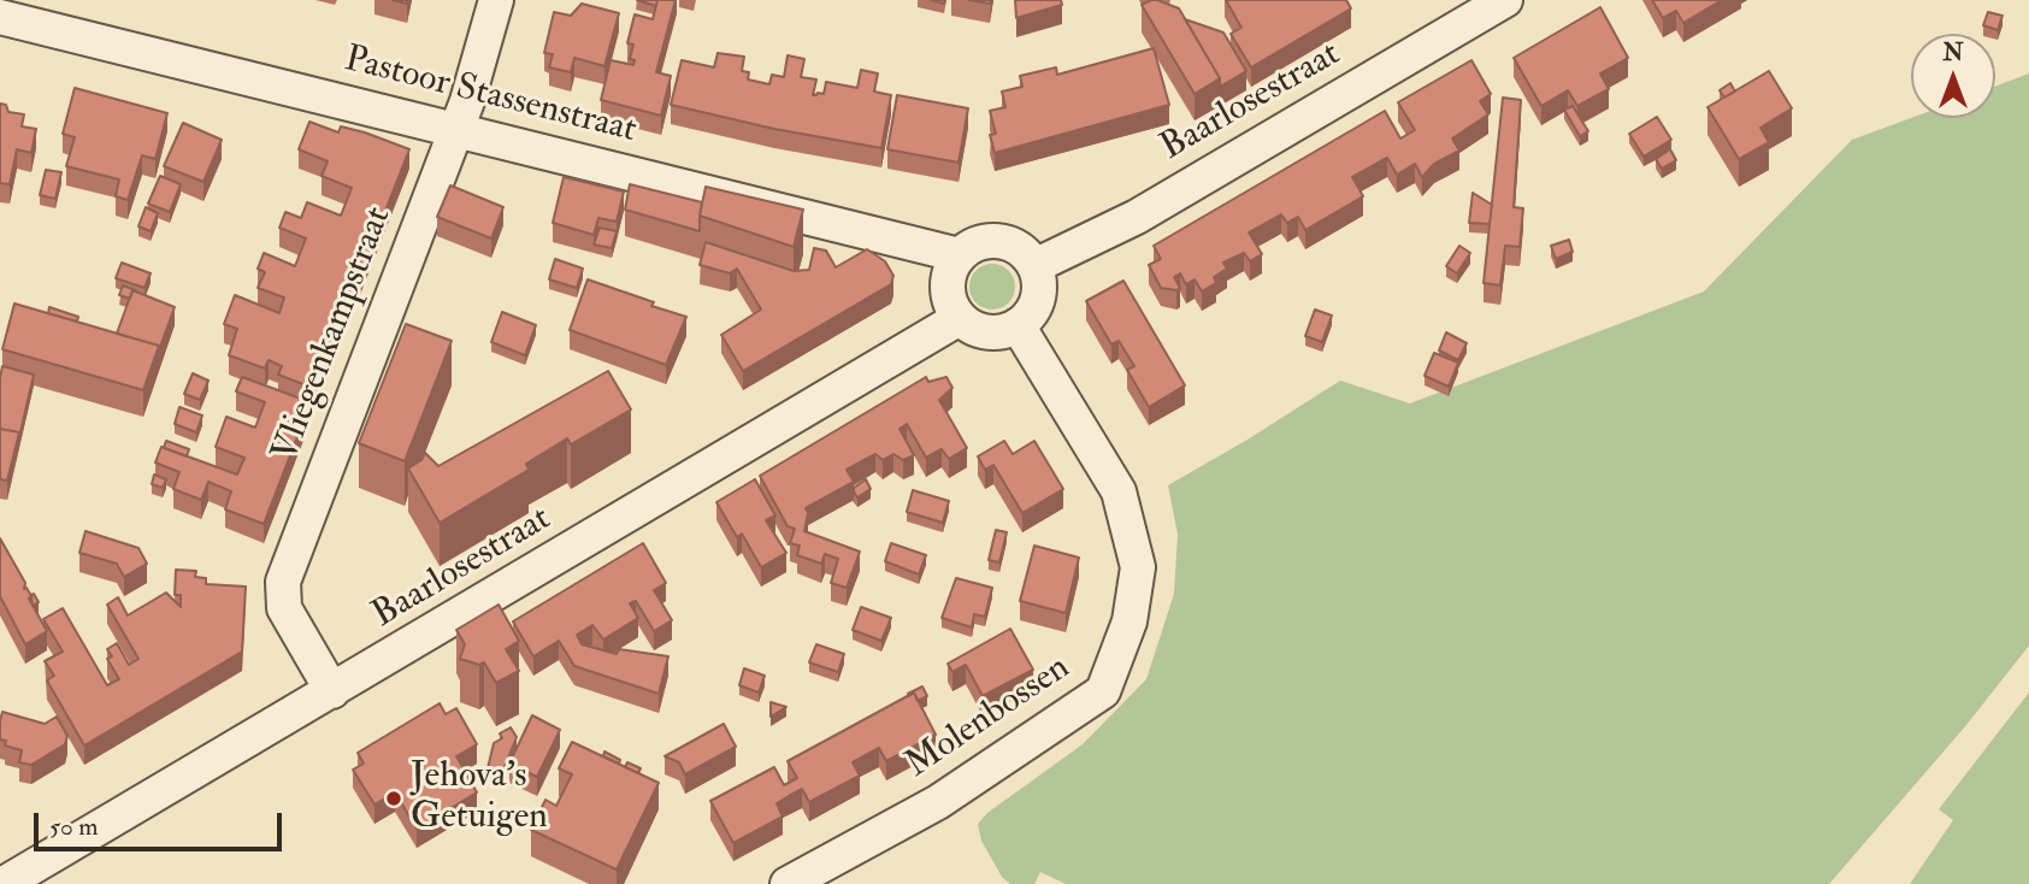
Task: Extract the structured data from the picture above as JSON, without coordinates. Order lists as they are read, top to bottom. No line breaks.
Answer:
{"streets":{"street":["Pastoor Stassenstraat","Baarlosestraat","Vliegenkampstraat","Molenbossen"]},"crossings":[["Pastoor Stassenstraat","Baarlosestraat"],["Pastoor Stassenstraat","Vliegenkampstraat"],["Pastoor Stassenstraat","Molenbossen"],["Baarlosestraat","Vliegenkampstraat"],["Baarlosestraat","Molenbossen"]],"places":["Jehova's Getuigen"],"scale_bar":"50 m","north":"top"}
